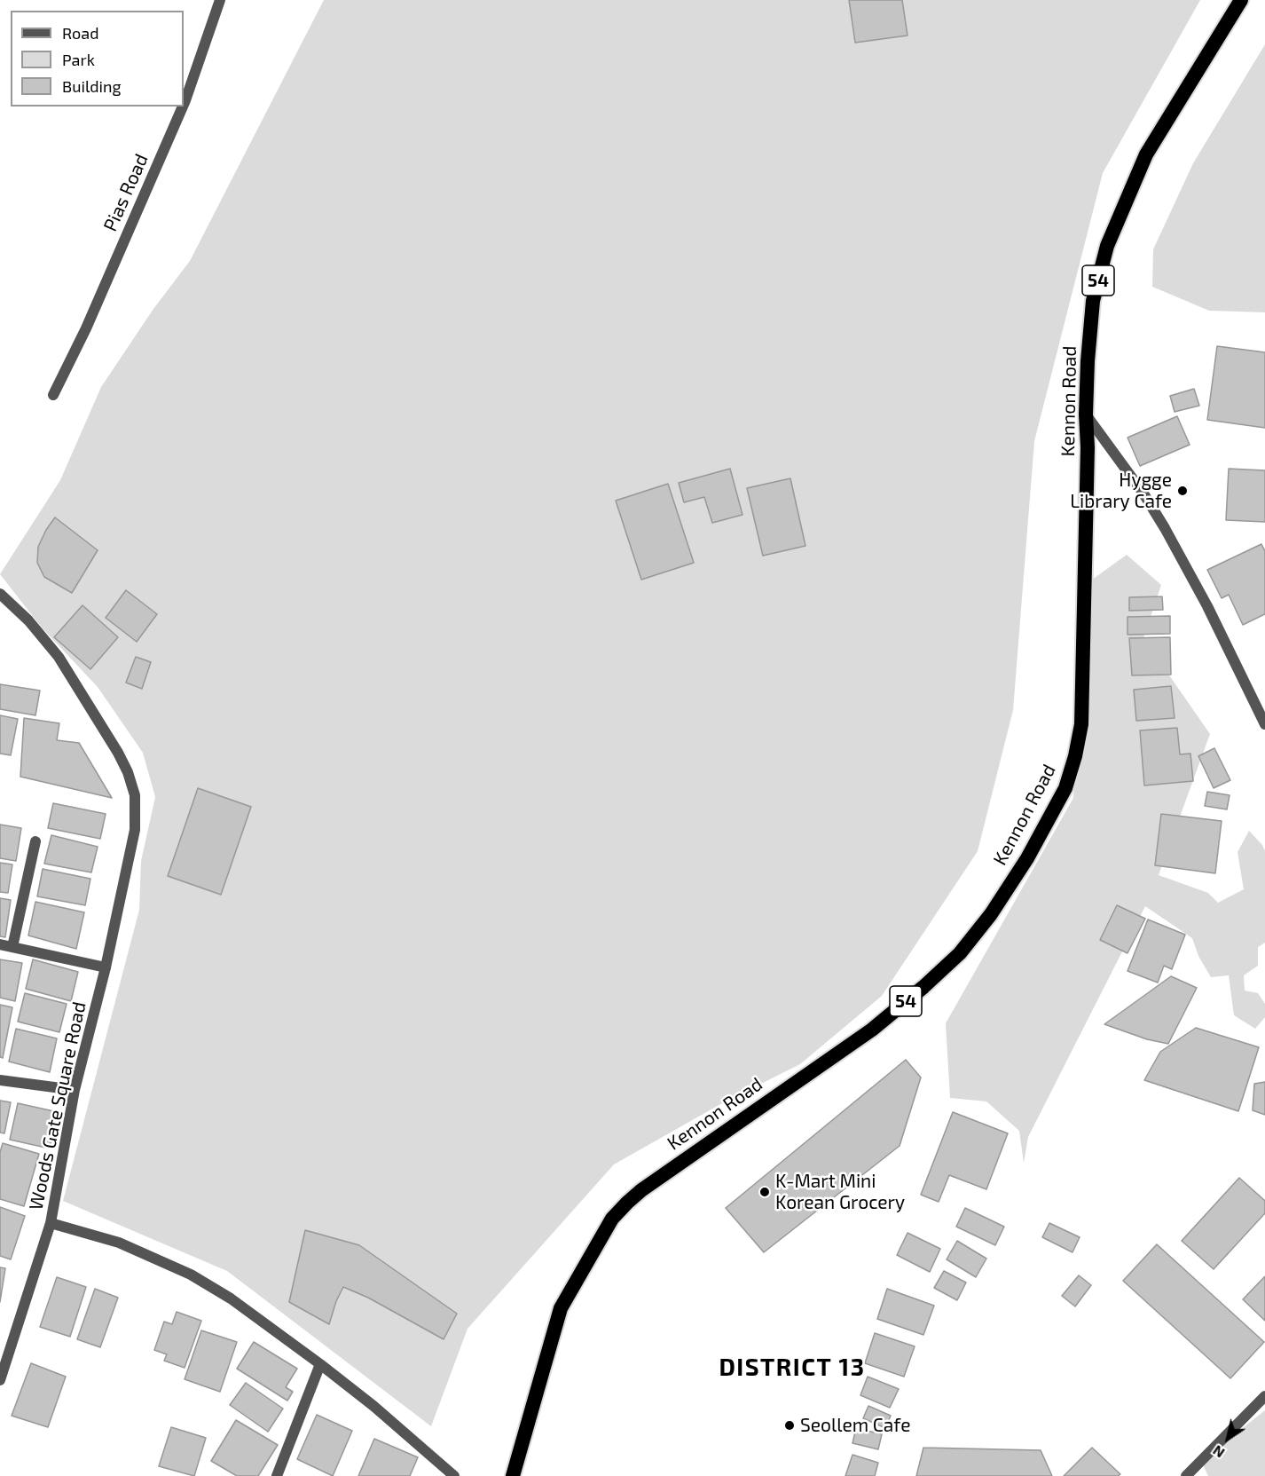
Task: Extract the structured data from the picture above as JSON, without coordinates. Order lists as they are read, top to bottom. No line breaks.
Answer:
{"streets":{"highway":["54","Kennon Road"],"street":["Pias Road","Woods Gate Square Road"]},"districts":["DISTRICT 13"],"places":["Hygge Library Cafe","K-Mart Mini Korean Grocery","Seollem Cafe"],"legend":["Road","Park","Building"],"north":"bottom left"}
